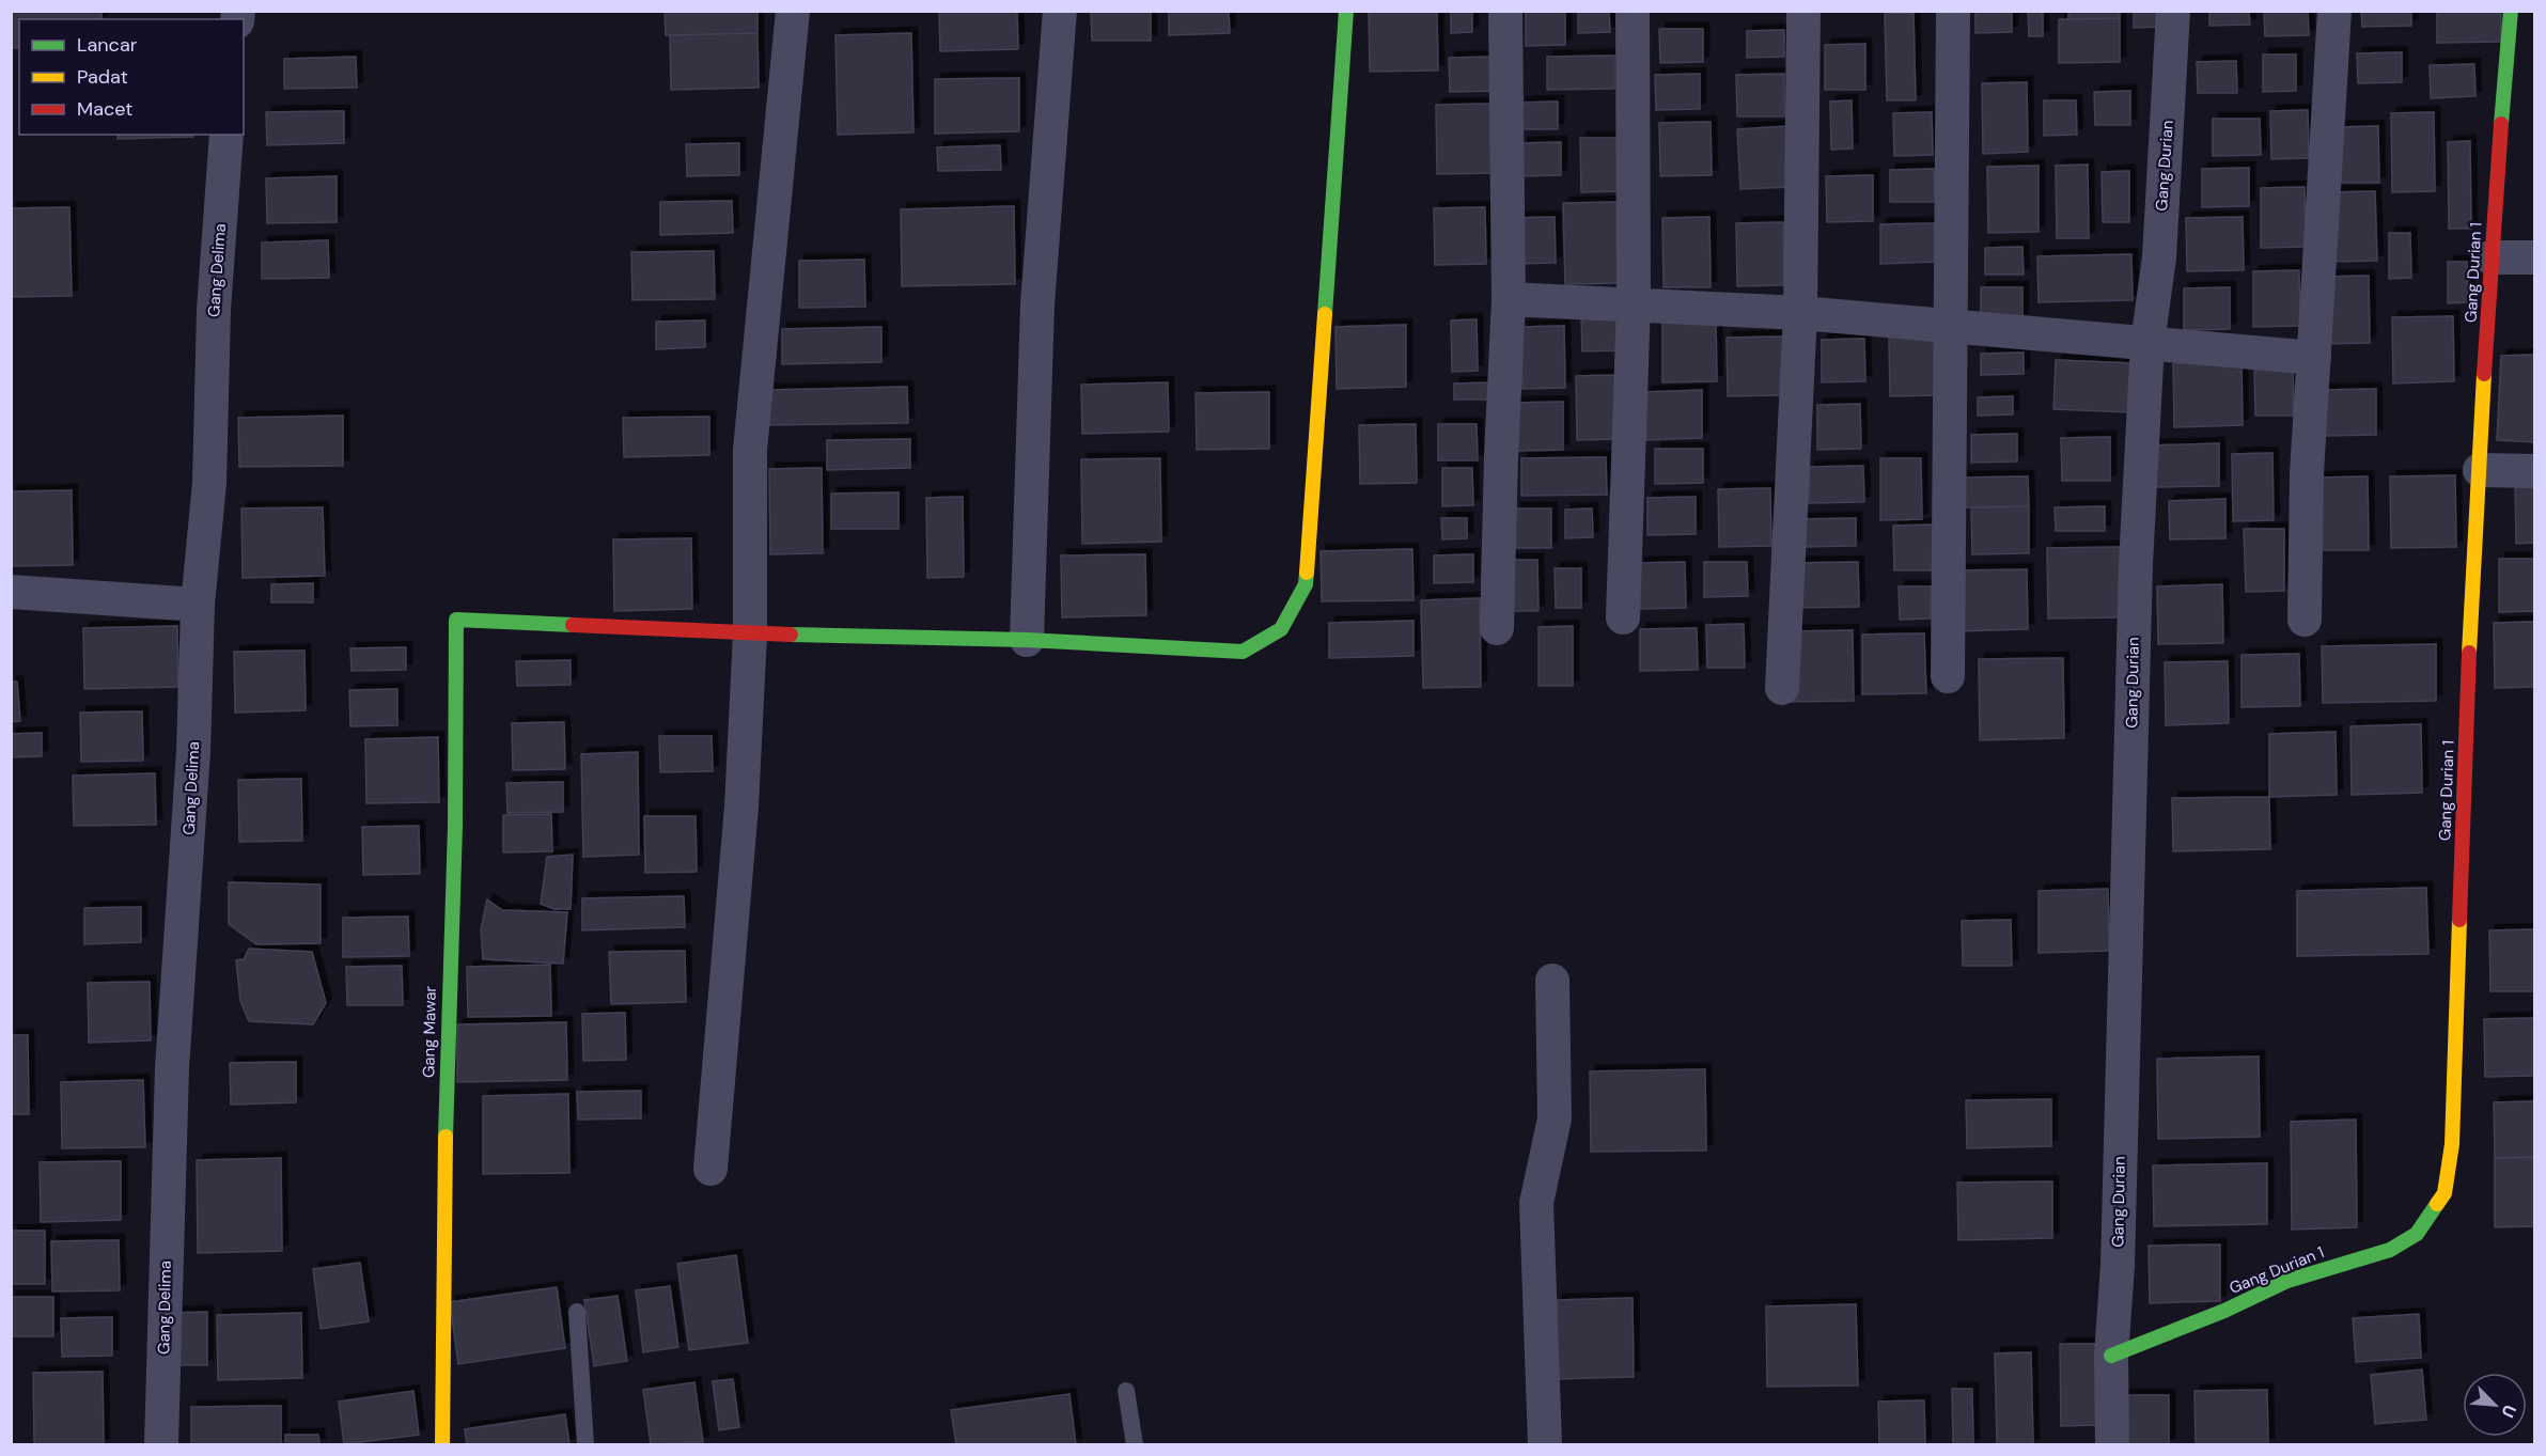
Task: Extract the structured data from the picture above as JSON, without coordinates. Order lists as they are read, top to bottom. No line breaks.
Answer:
{"streets":{"street":["Gang Durian","Gang Delima","Gang Durian 1","Gang Mawar"]},"crossings":[["Gang Durian","Gang Durian 1"]],"legend":["Lancar","Padat","Macet"],"north":"bottom right"}
